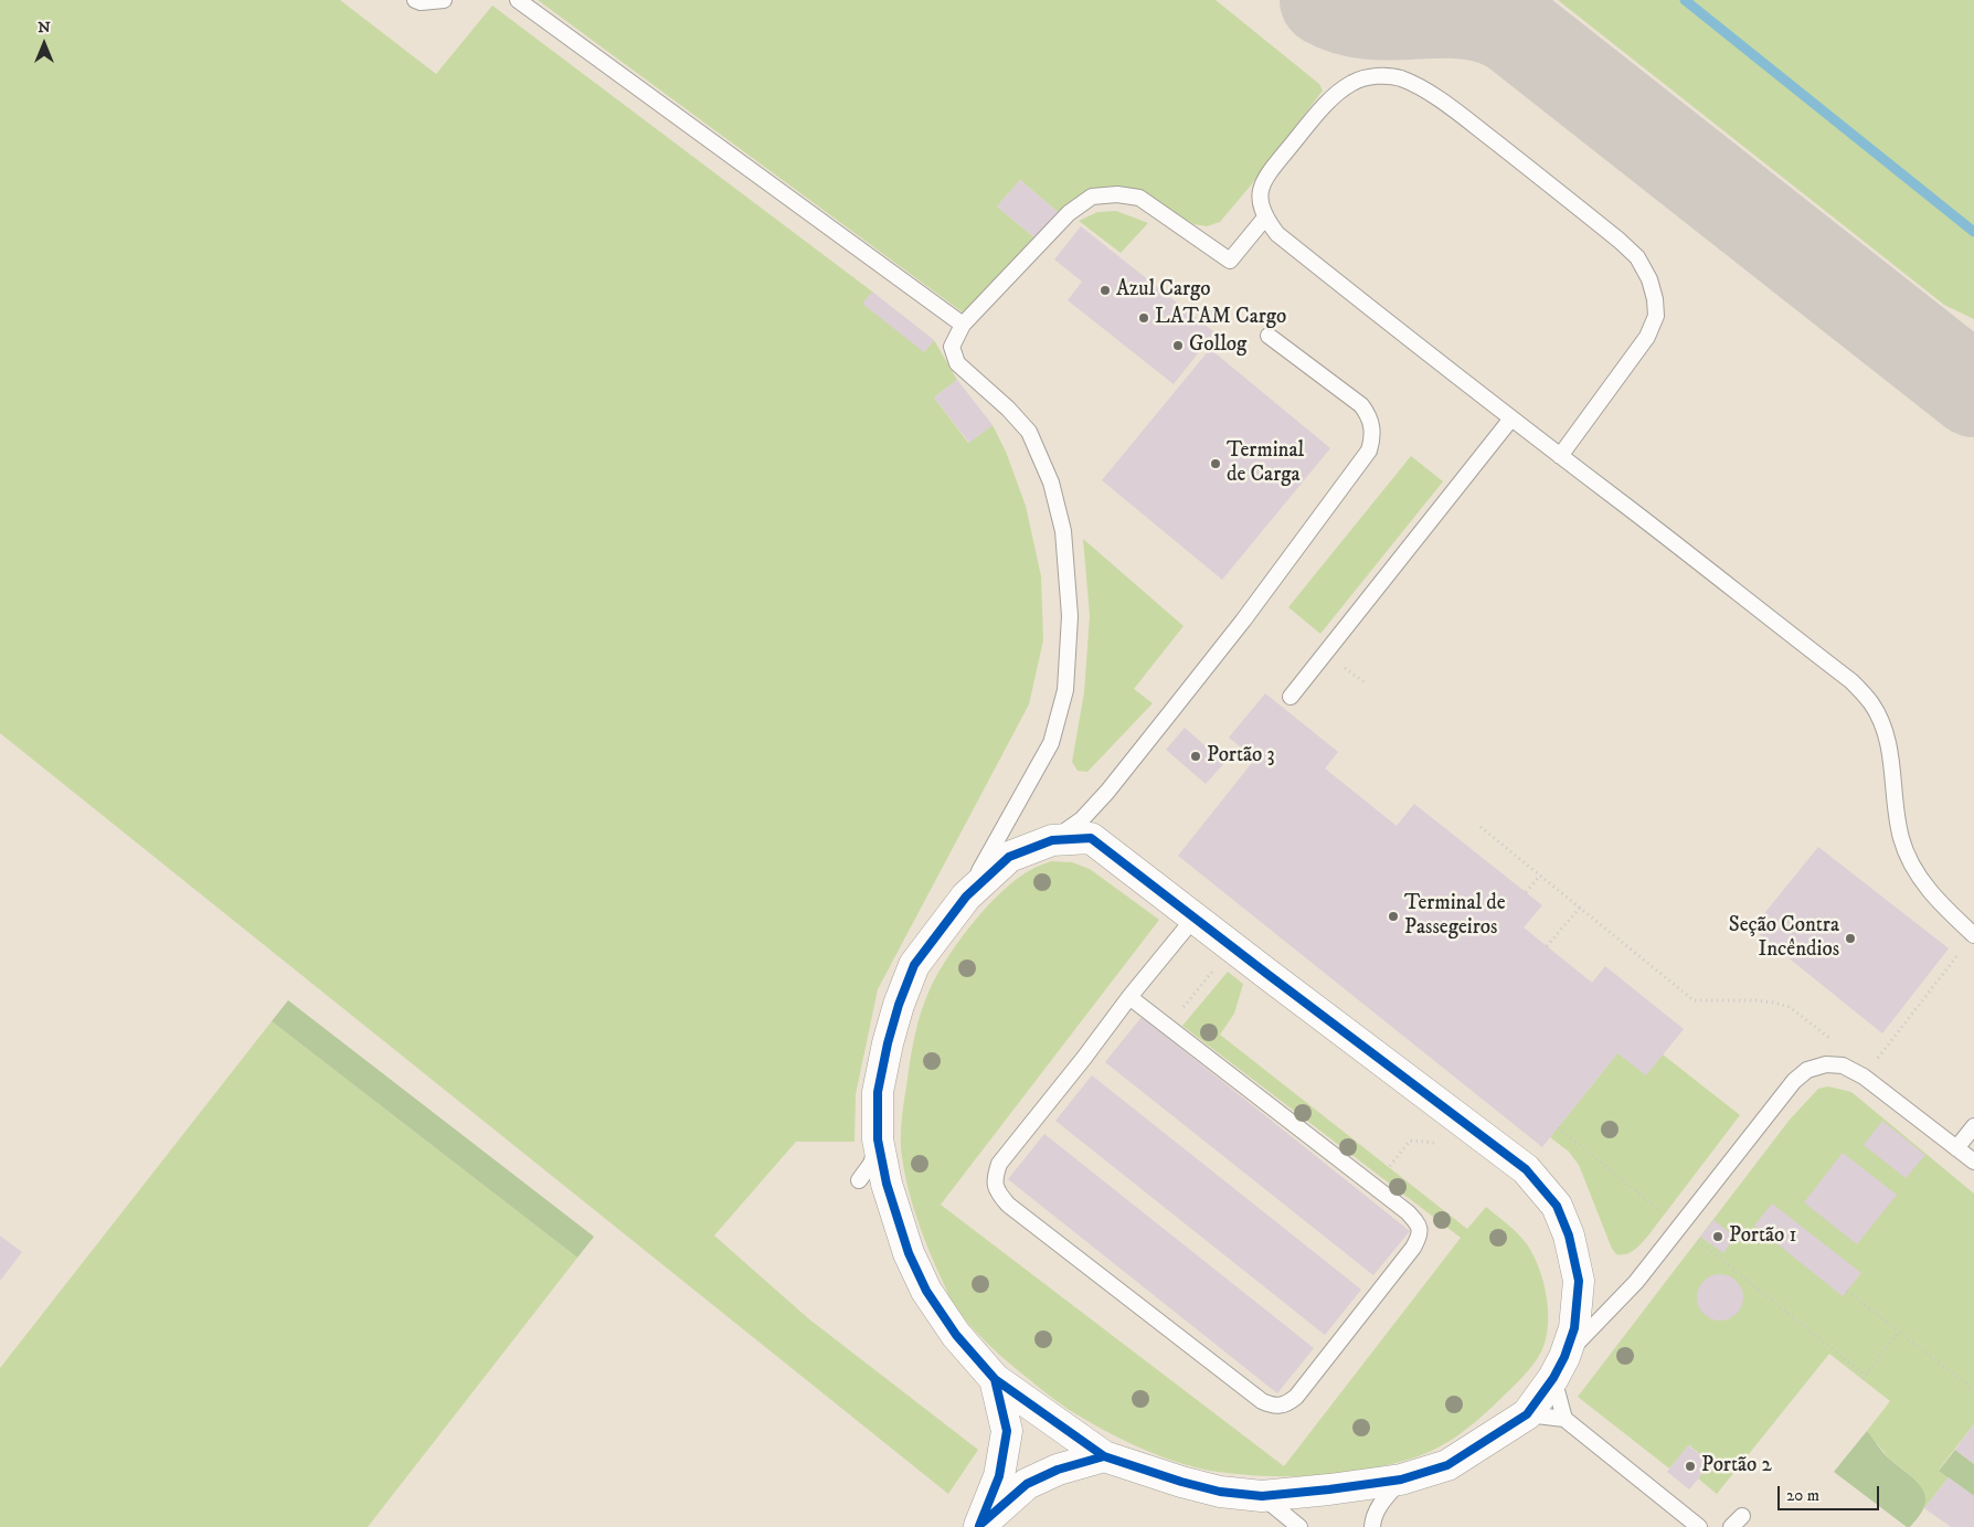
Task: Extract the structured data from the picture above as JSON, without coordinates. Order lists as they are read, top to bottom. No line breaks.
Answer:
{"places":["Azul Cargo","LATAM Cargo","Gollog","Terminal de Carga","Portão 3","Terminal de Passegeiros","Seção Contra Incêndios","Portão 1","Portão 2"],"scale_bar":"20 m","north":"top"}
